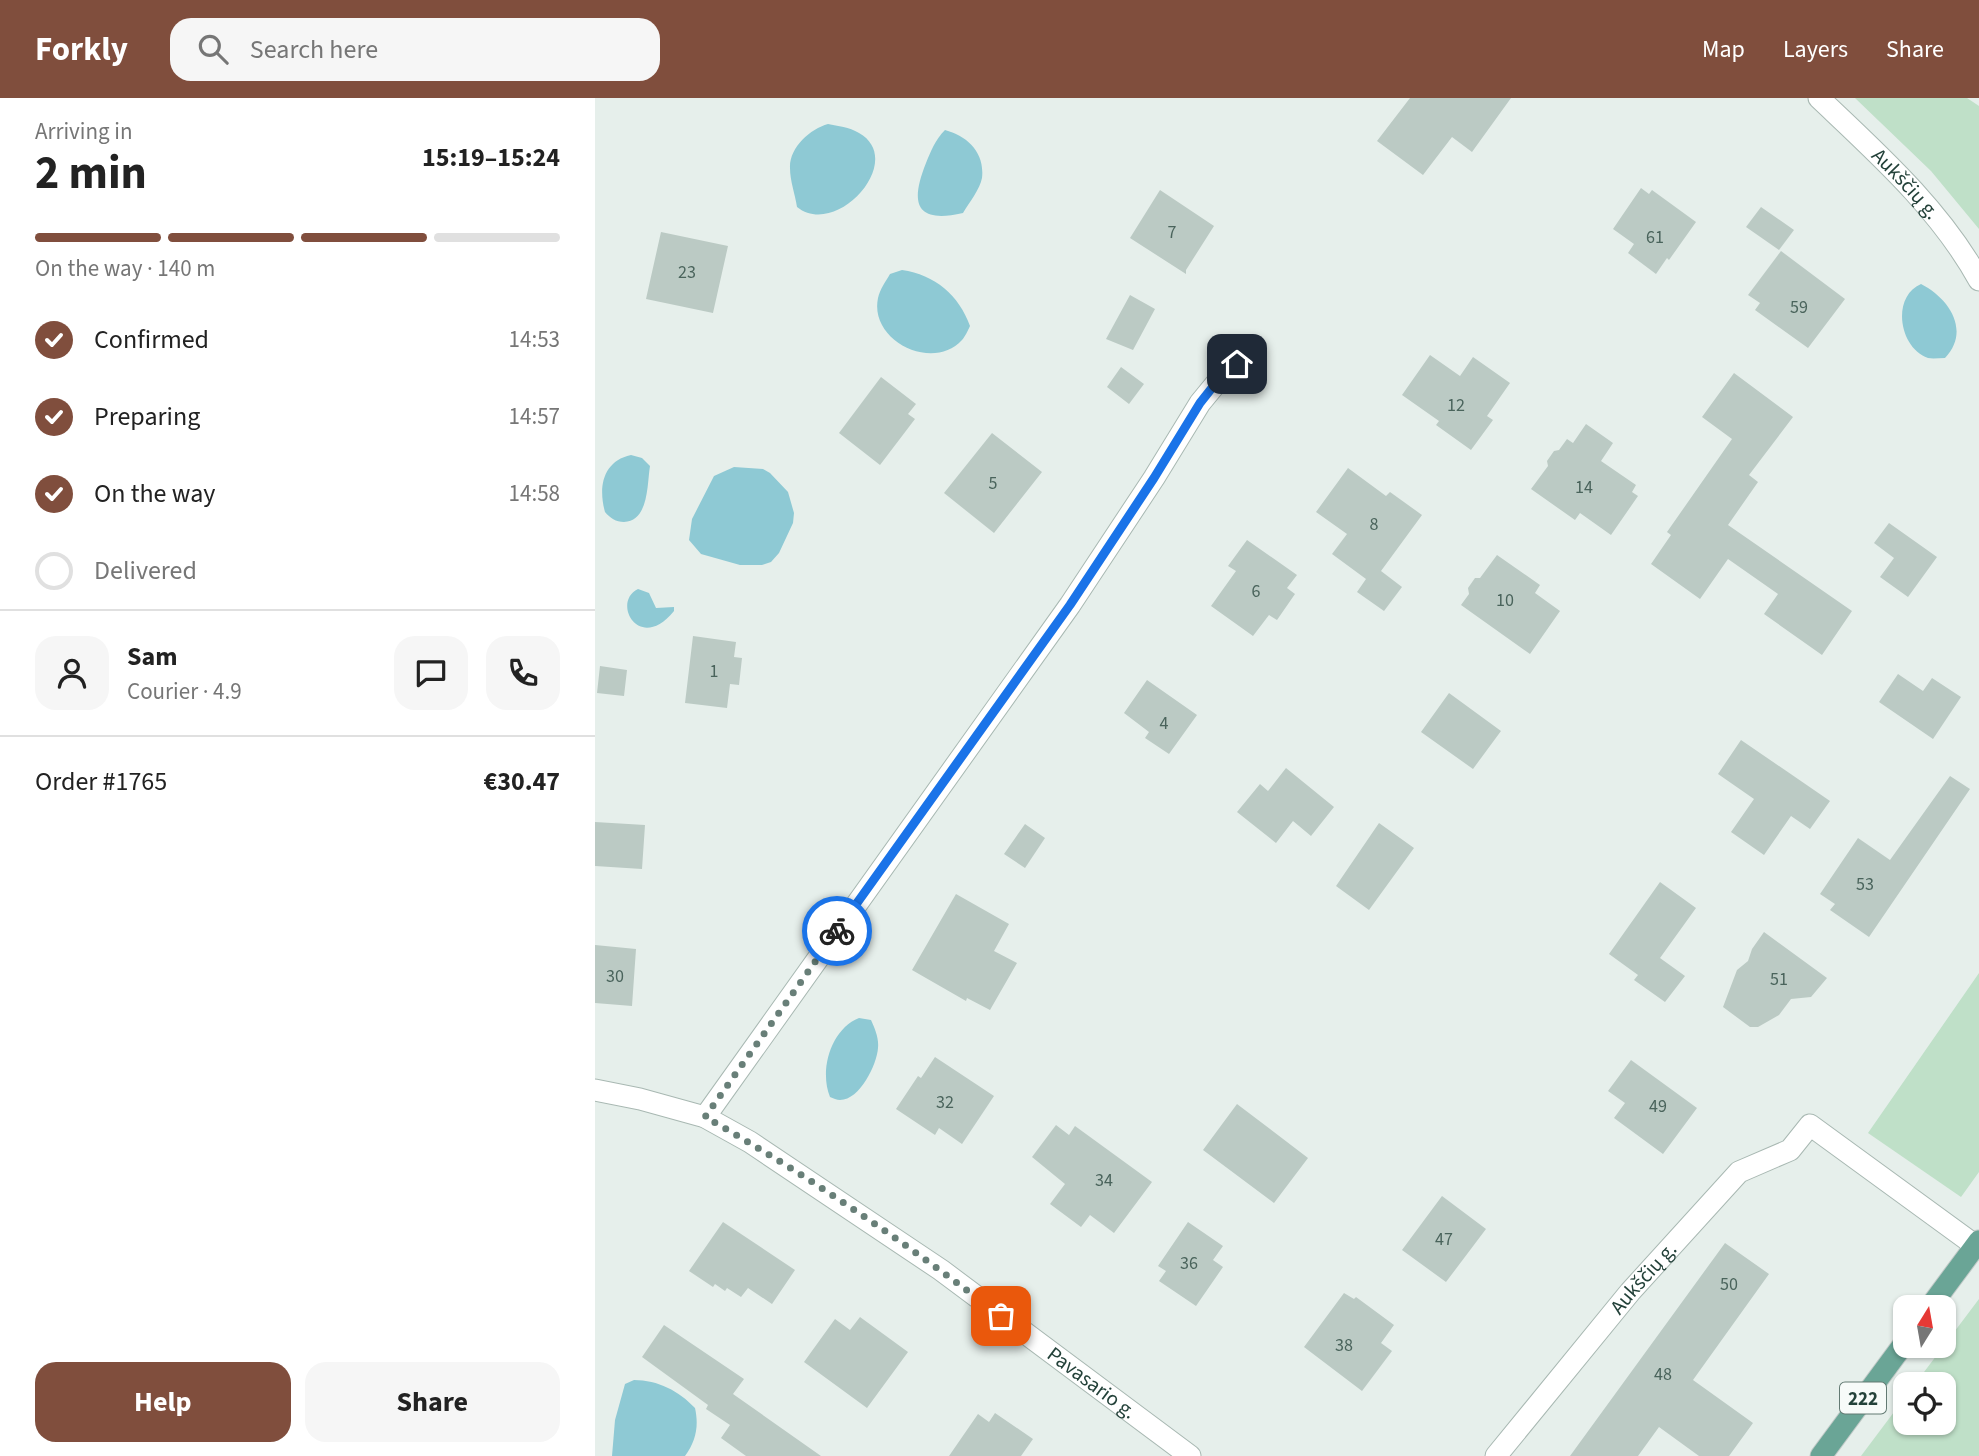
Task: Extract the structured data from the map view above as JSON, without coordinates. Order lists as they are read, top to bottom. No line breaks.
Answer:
{"streets":{"main road":["222"],"street":["Aukščių g.","Pavasario g."]},"house_numbers":["7","61","23","59","12","5","14","8","6","10","1","4","53","30","51","32","49","34","47","36","50","38","48"],"north":"top","page":{"header":"Forkly","search":"Search here","nav":["Map","Layers","Share"],"heading":["2 min","Arriving in","15:19–15:24"],"panel":["Sam","Courier · 4.9","Order #1765","€30.47"],"bar":"On the way · 140 m","list":[["Confirmed","14:53"],["Preparing","14:57"],["On the way","14:58"],"Delivered"],"buttons":["Help","Share"]}}
